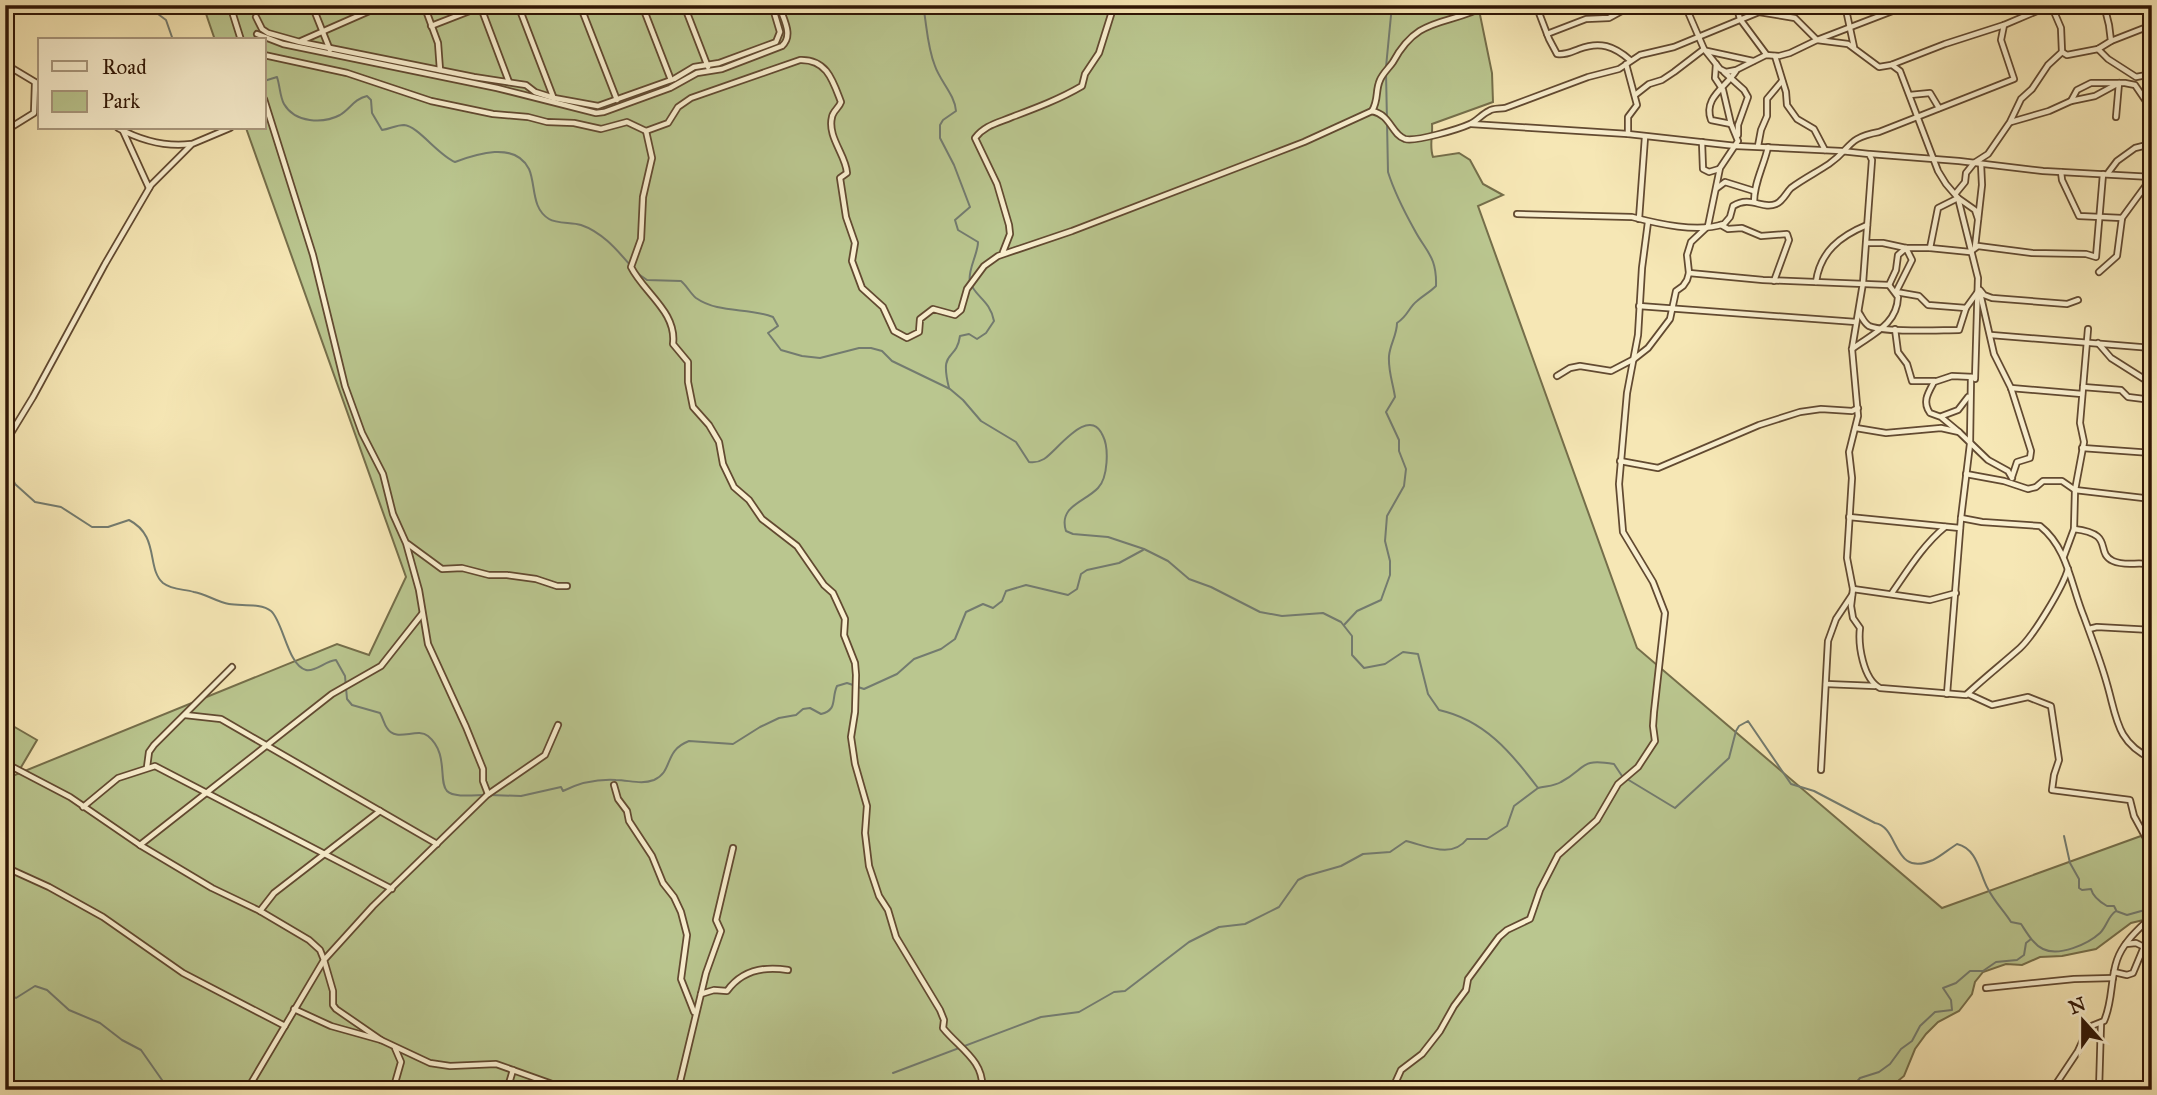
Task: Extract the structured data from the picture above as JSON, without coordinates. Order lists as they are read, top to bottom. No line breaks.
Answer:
{"legend":["Road","Park"],"north":"top"}
